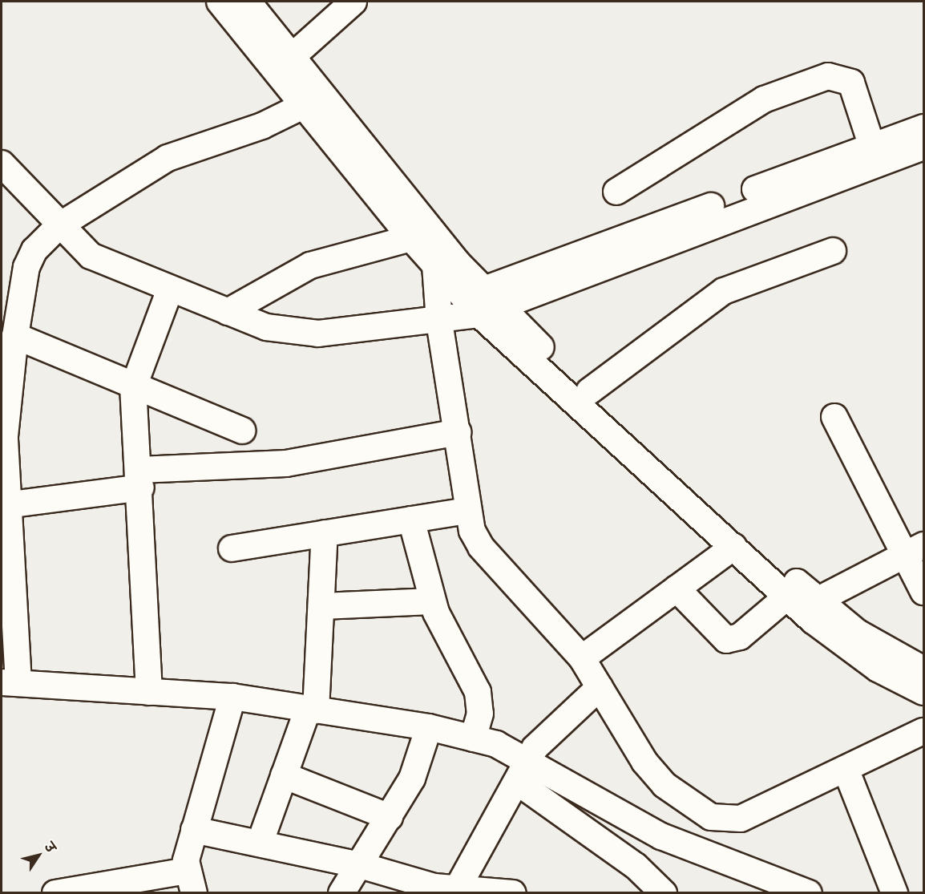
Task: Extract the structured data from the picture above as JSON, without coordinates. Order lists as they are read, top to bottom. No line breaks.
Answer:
{"north":"top right"}
